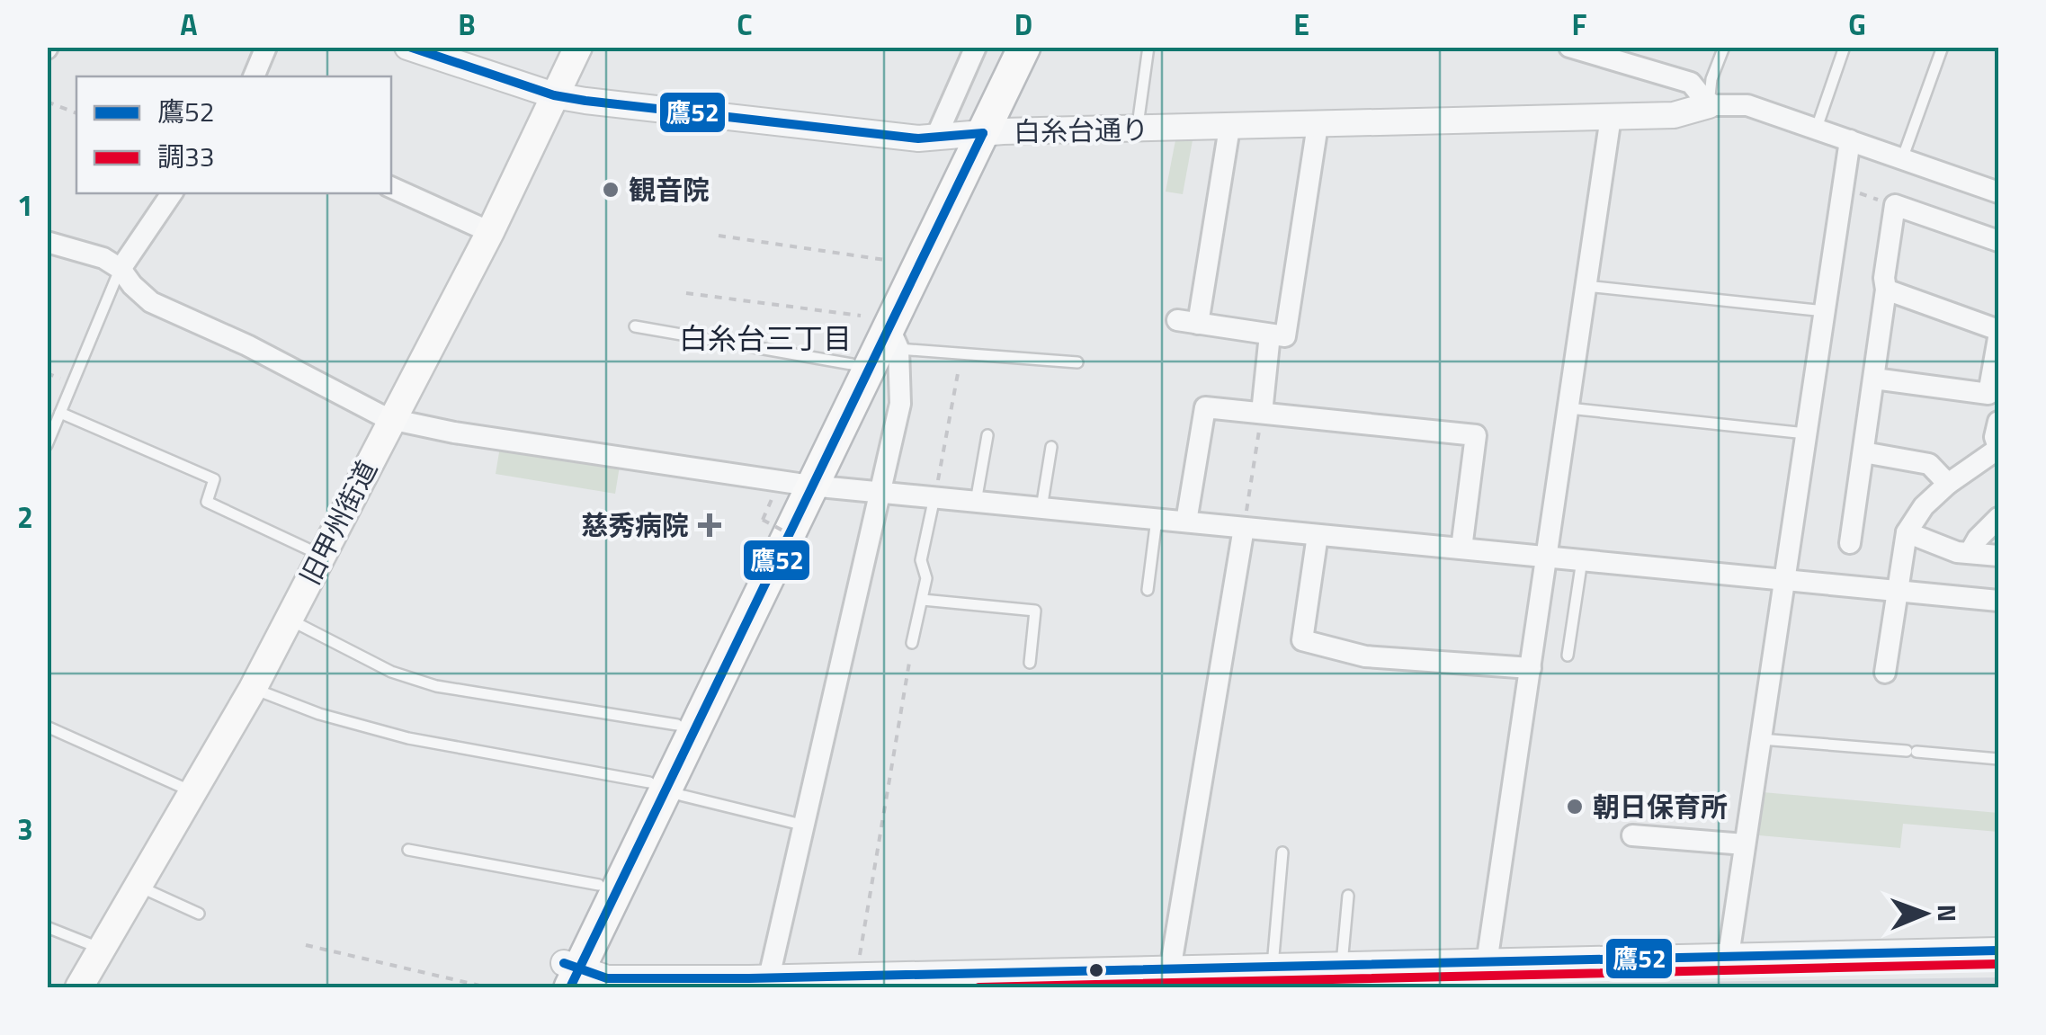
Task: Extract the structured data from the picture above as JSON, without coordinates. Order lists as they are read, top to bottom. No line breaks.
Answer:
{"streets":{"main road":["旧甲州街道"],"street":["白糸台通り"]},"crossings":[["白糸台通り","旧甲州街道"]],"districts":["白糸台三丁目"],"places":{"other":["観音院","朝日保育所"],"health":["慈秀病院"]},"lines":["transit line 鷹52","transit line 調33"],"legend":["鷹52","調33"],"north":"right","grid":{"columns":["A","B","C","D","E","F","G"],"rows":["1","2","3"]}}
